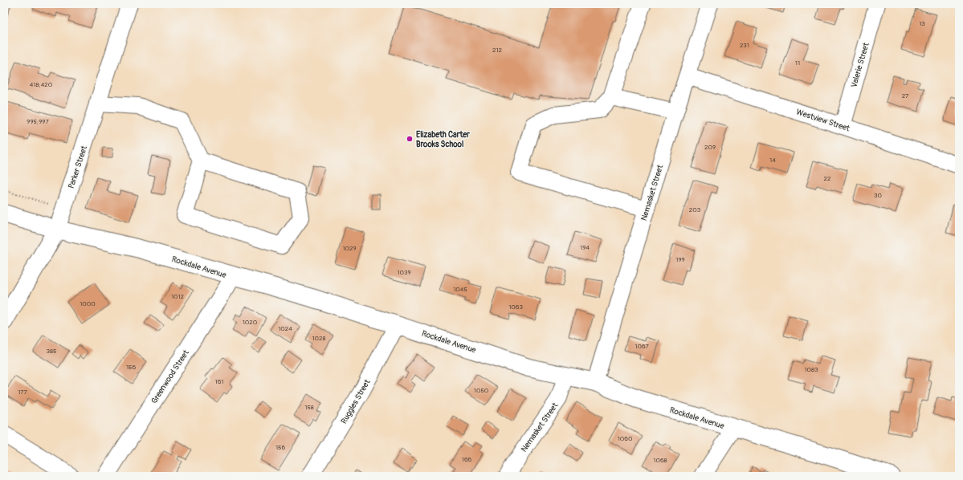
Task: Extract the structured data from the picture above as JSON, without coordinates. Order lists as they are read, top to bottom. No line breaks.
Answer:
{"streets":{"main road":["Parker Street","Rockdale Avenue"],"street":["Valerie Street","Westview Street","Nemasket Street","Greenwood Street","Ruggles Street"]},"crossings":[["Valerie Street","Westview Street"],["Westview Street","Nemasket Street"],["Parker Street","Rockdale Avenue"],["Nemasket Street","Rockdale Avenue"],["Rockdale Avenue","Greenwood Street"],["Rockdale Avenue","Ruggles Street"]],"places":["Elizabeth Carter Brooks School"],"house_numbers":["13","231","212","11","418;420","27","995;997","209","14","22","30","203","194","1029","199","1039","1045","1012","1000","1063","1020","1024","1028","1067","385","156","1083","161","1050","177","158","1060","156","166","1068"]}
